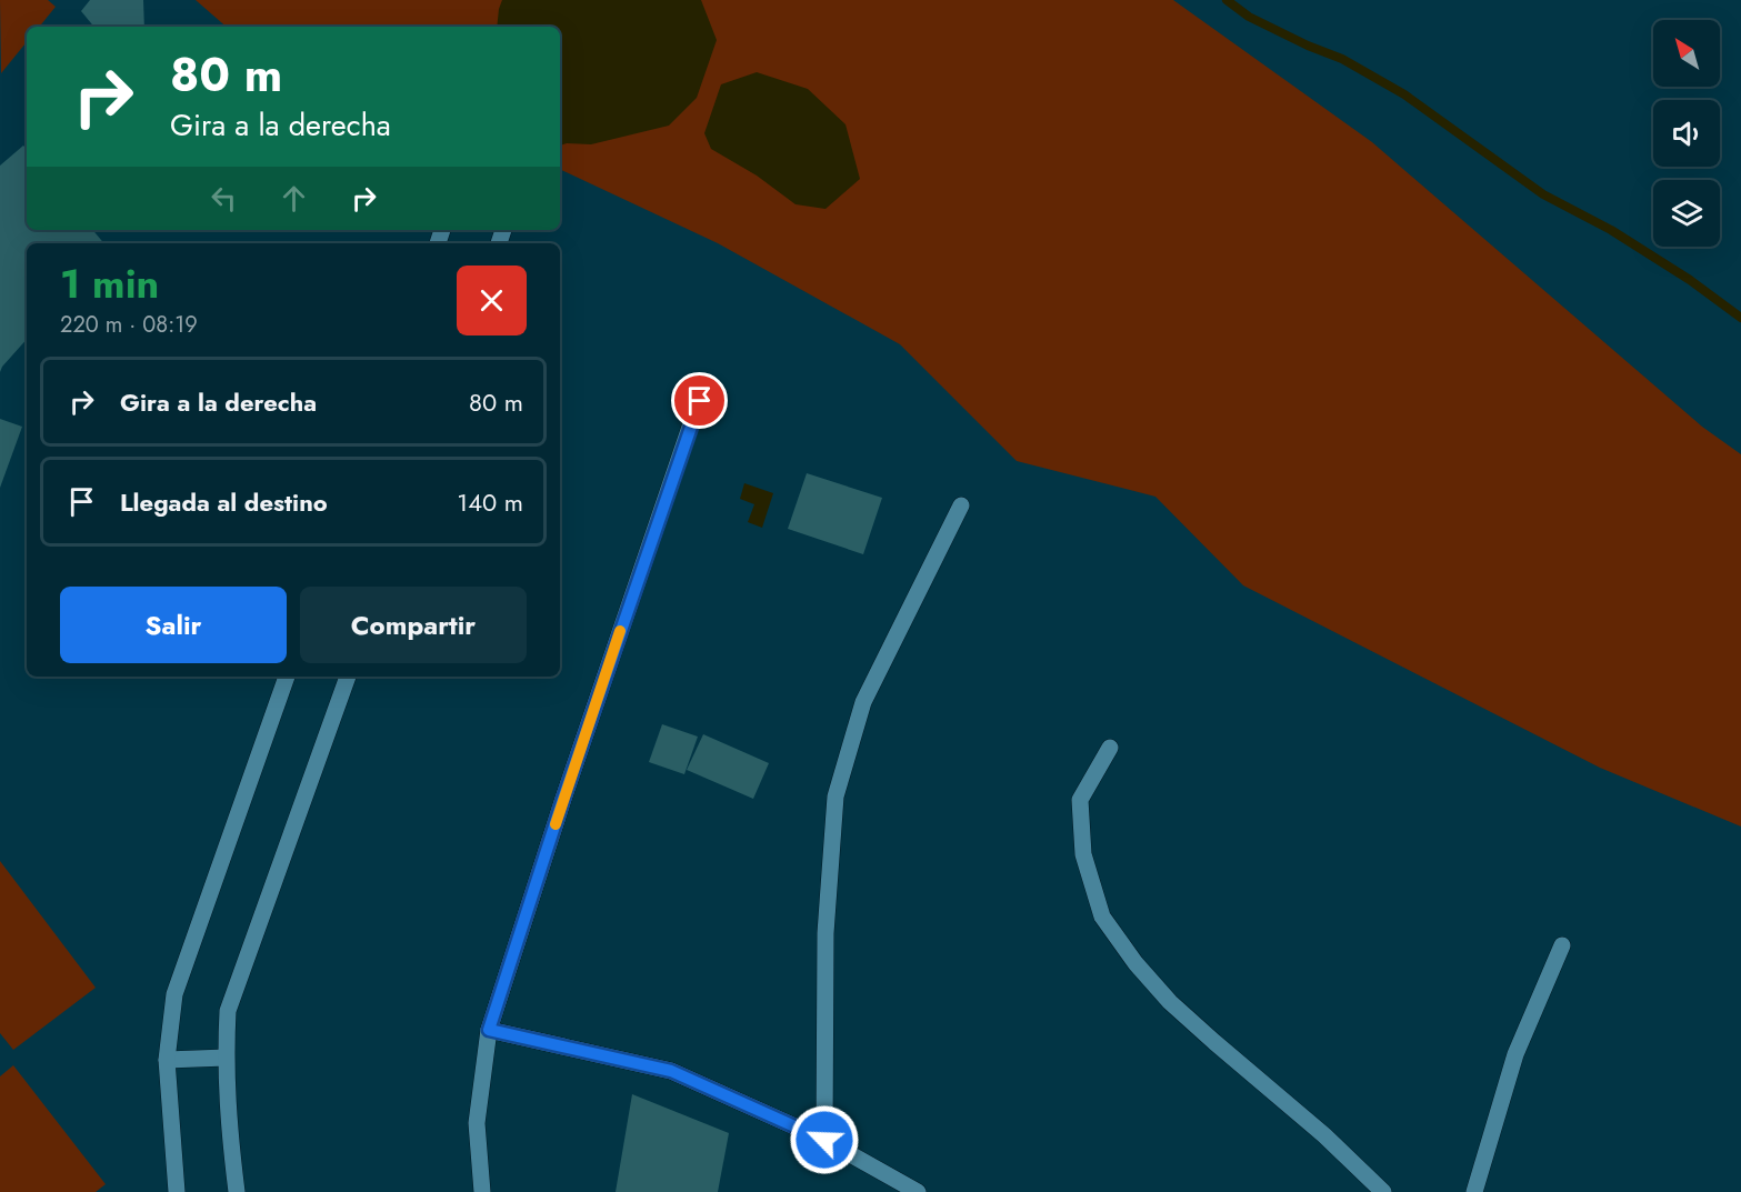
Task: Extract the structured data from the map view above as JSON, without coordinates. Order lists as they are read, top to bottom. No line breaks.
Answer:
{"north":"top left","page":{"turn":["80 m","Gira a la derecha"],"heading":["1 min","220 m · 08:19"],"list":[{"name":"Gira a la derecha","value":"80 m"},{"name":"Llegada al destino","value":"140 m"}],"buttons":["Salir","Compartir"]}}
